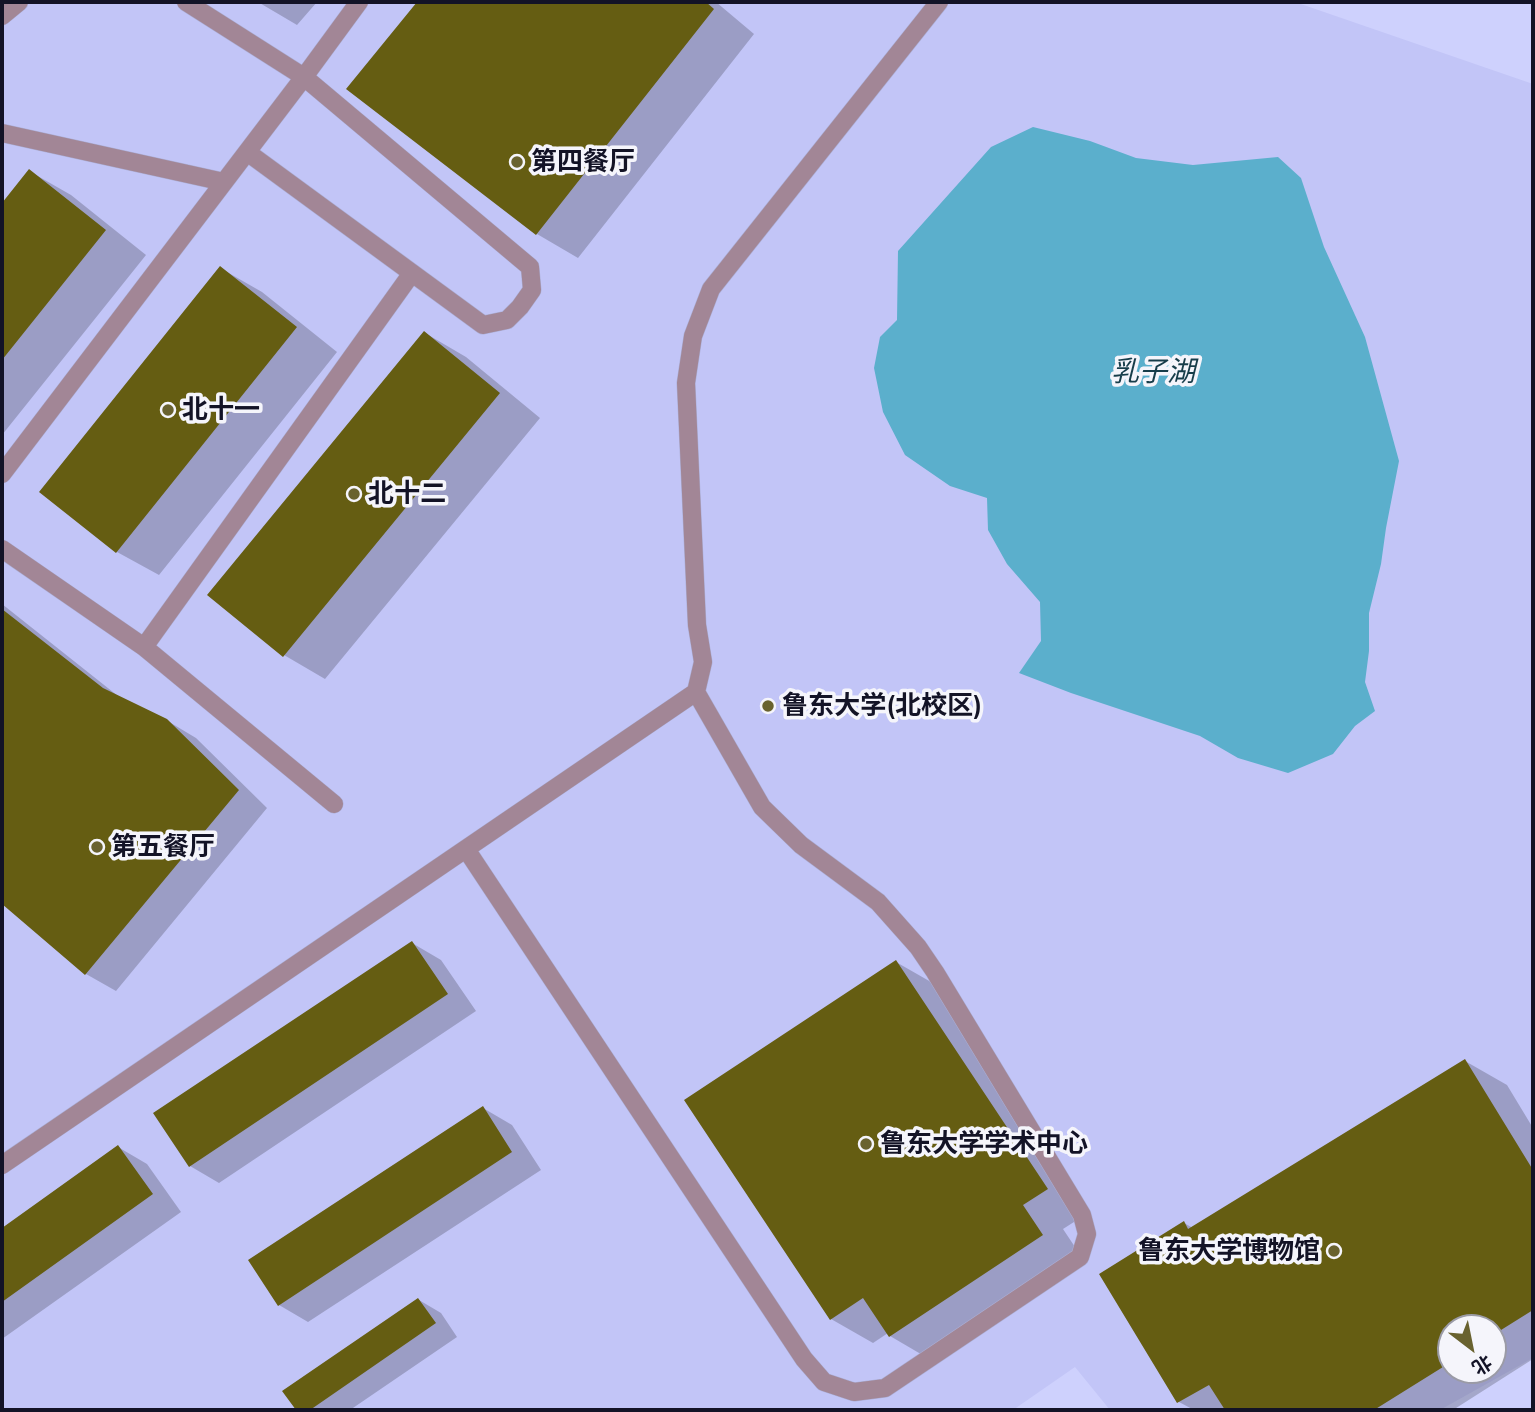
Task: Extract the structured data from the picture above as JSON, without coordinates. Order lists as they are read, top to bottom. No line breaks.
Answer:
{"water":["乳子湖"],"places":["第四餐厅","北十一","北十二","鲁东大学(北校区)","第五餐厅","鲁东大学学术中心","鲁东大学博物馆"],"north":"bottom right"}
